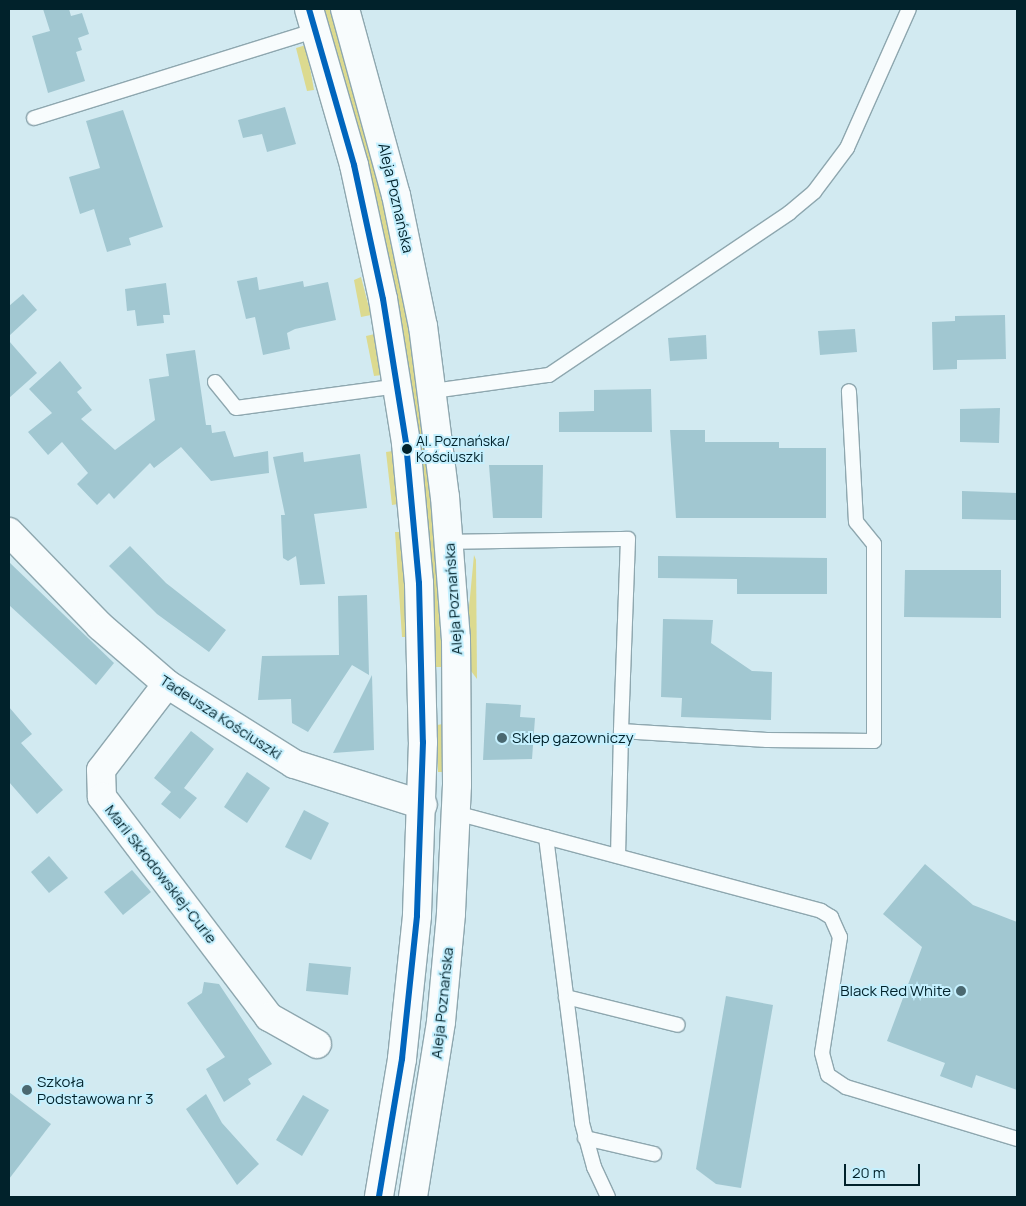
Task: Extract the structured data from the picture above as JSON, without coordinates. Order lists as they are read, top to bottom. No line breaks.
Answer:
{"streets":{"main road":["Aleja Poznańska","Tadeusza Kościuszki","Marii Skłodowskiej-Curie"]},"crossings":[["Aleja Poznańska","Tadeusza Kościuszki"],["Tadeusza Kościuszki","Marii Skłodowskiej-Curie"]],"places":["Al. Poznańska/ Kościuszki","Sklep gazowniczy","Black Red White","Szkoła Podstawowa nr 3"],"scale_bar":"20 m"}
